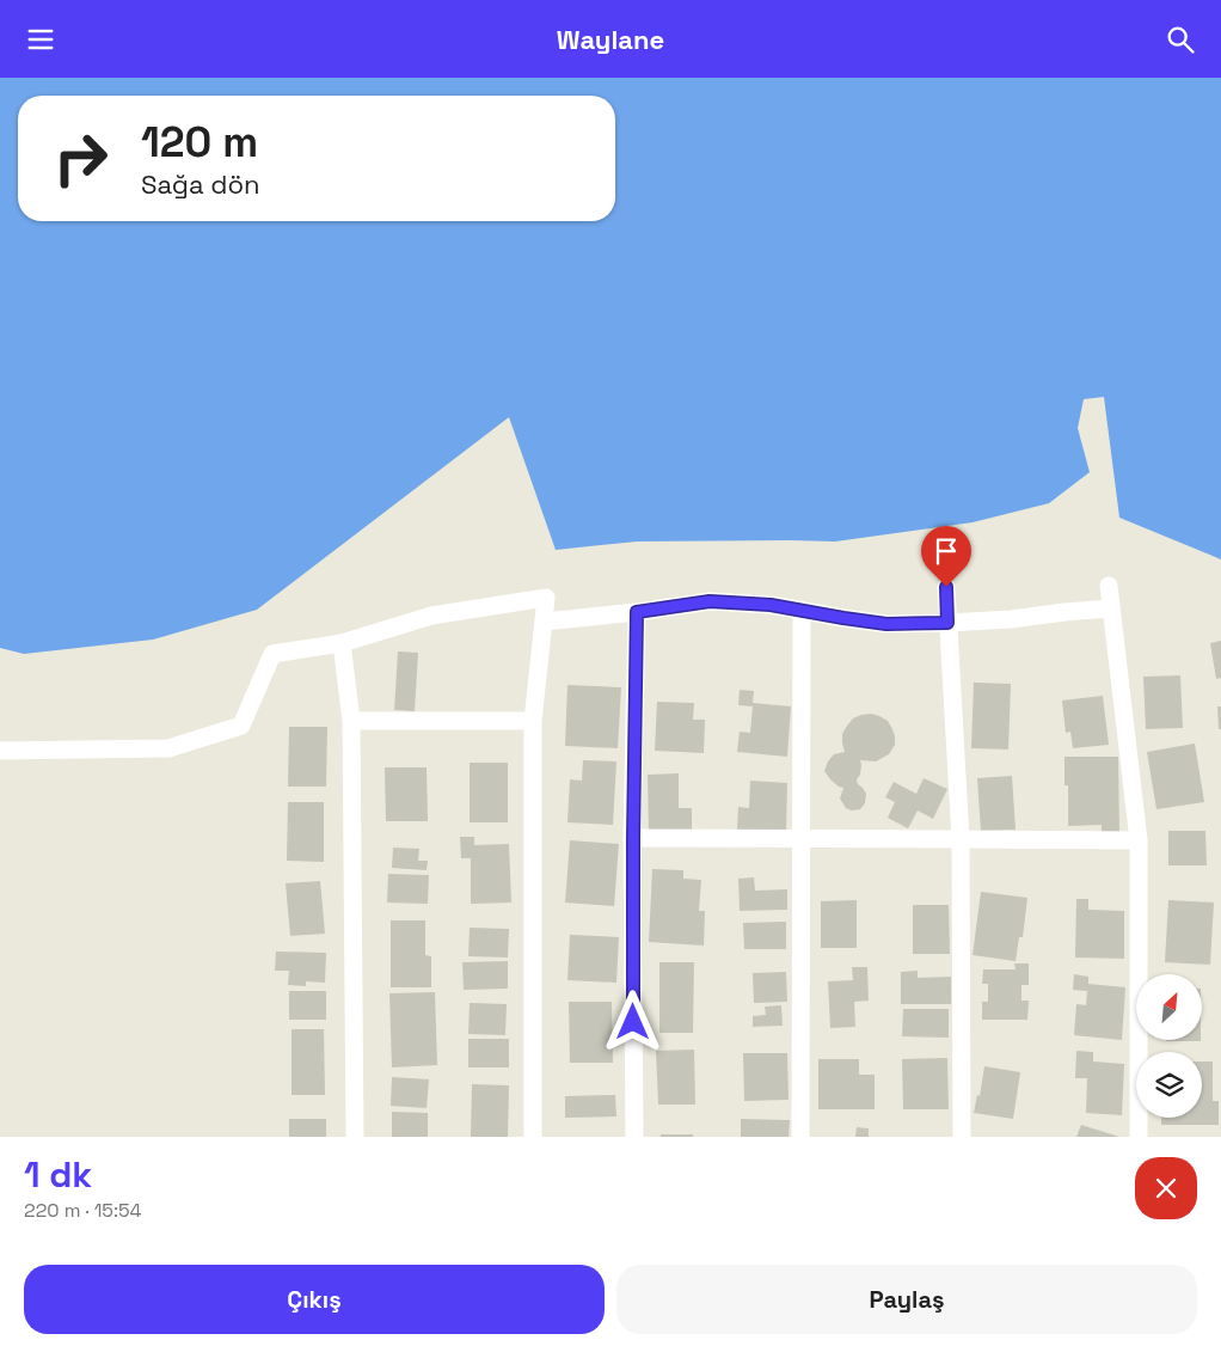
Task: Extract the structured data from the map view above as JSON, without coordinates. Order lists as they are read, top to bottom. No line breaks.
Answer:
{"north":"top right","page":{"header":"Waylane","turn":["120 m","Sağa dön"],"heading":["1 dk","220 m · 15:54"],"buttons":["Çıkış","Paylaş"]}}
